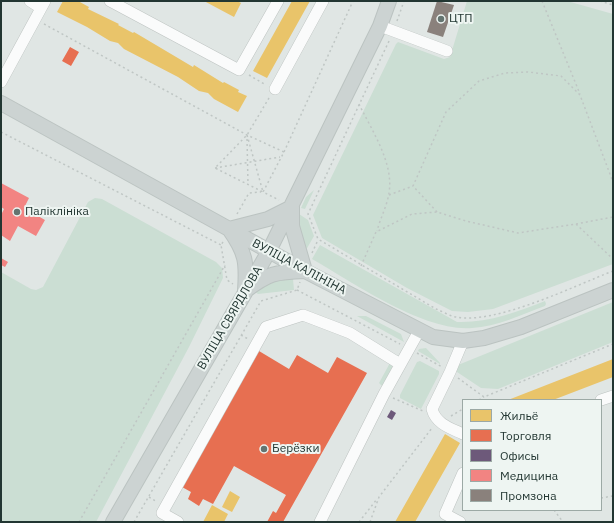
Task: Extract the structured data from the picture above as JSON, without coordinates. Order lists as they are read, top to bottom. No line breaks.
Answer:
{"streets":{"main road":["ВУЛІЦА КАЛІНІНА","ВУЛІЦА СВЯРДЛОВА"]},"crossings":[["ВУЛІЦА КАЛІНІНА","ВУЛІЦА СВЯРДЛОВА"]],"places":["ЦТП","Паліклініка","Берёзки"],"legend":["Жильё","Торговля","Офисы","Медицина","Промзона"]}
